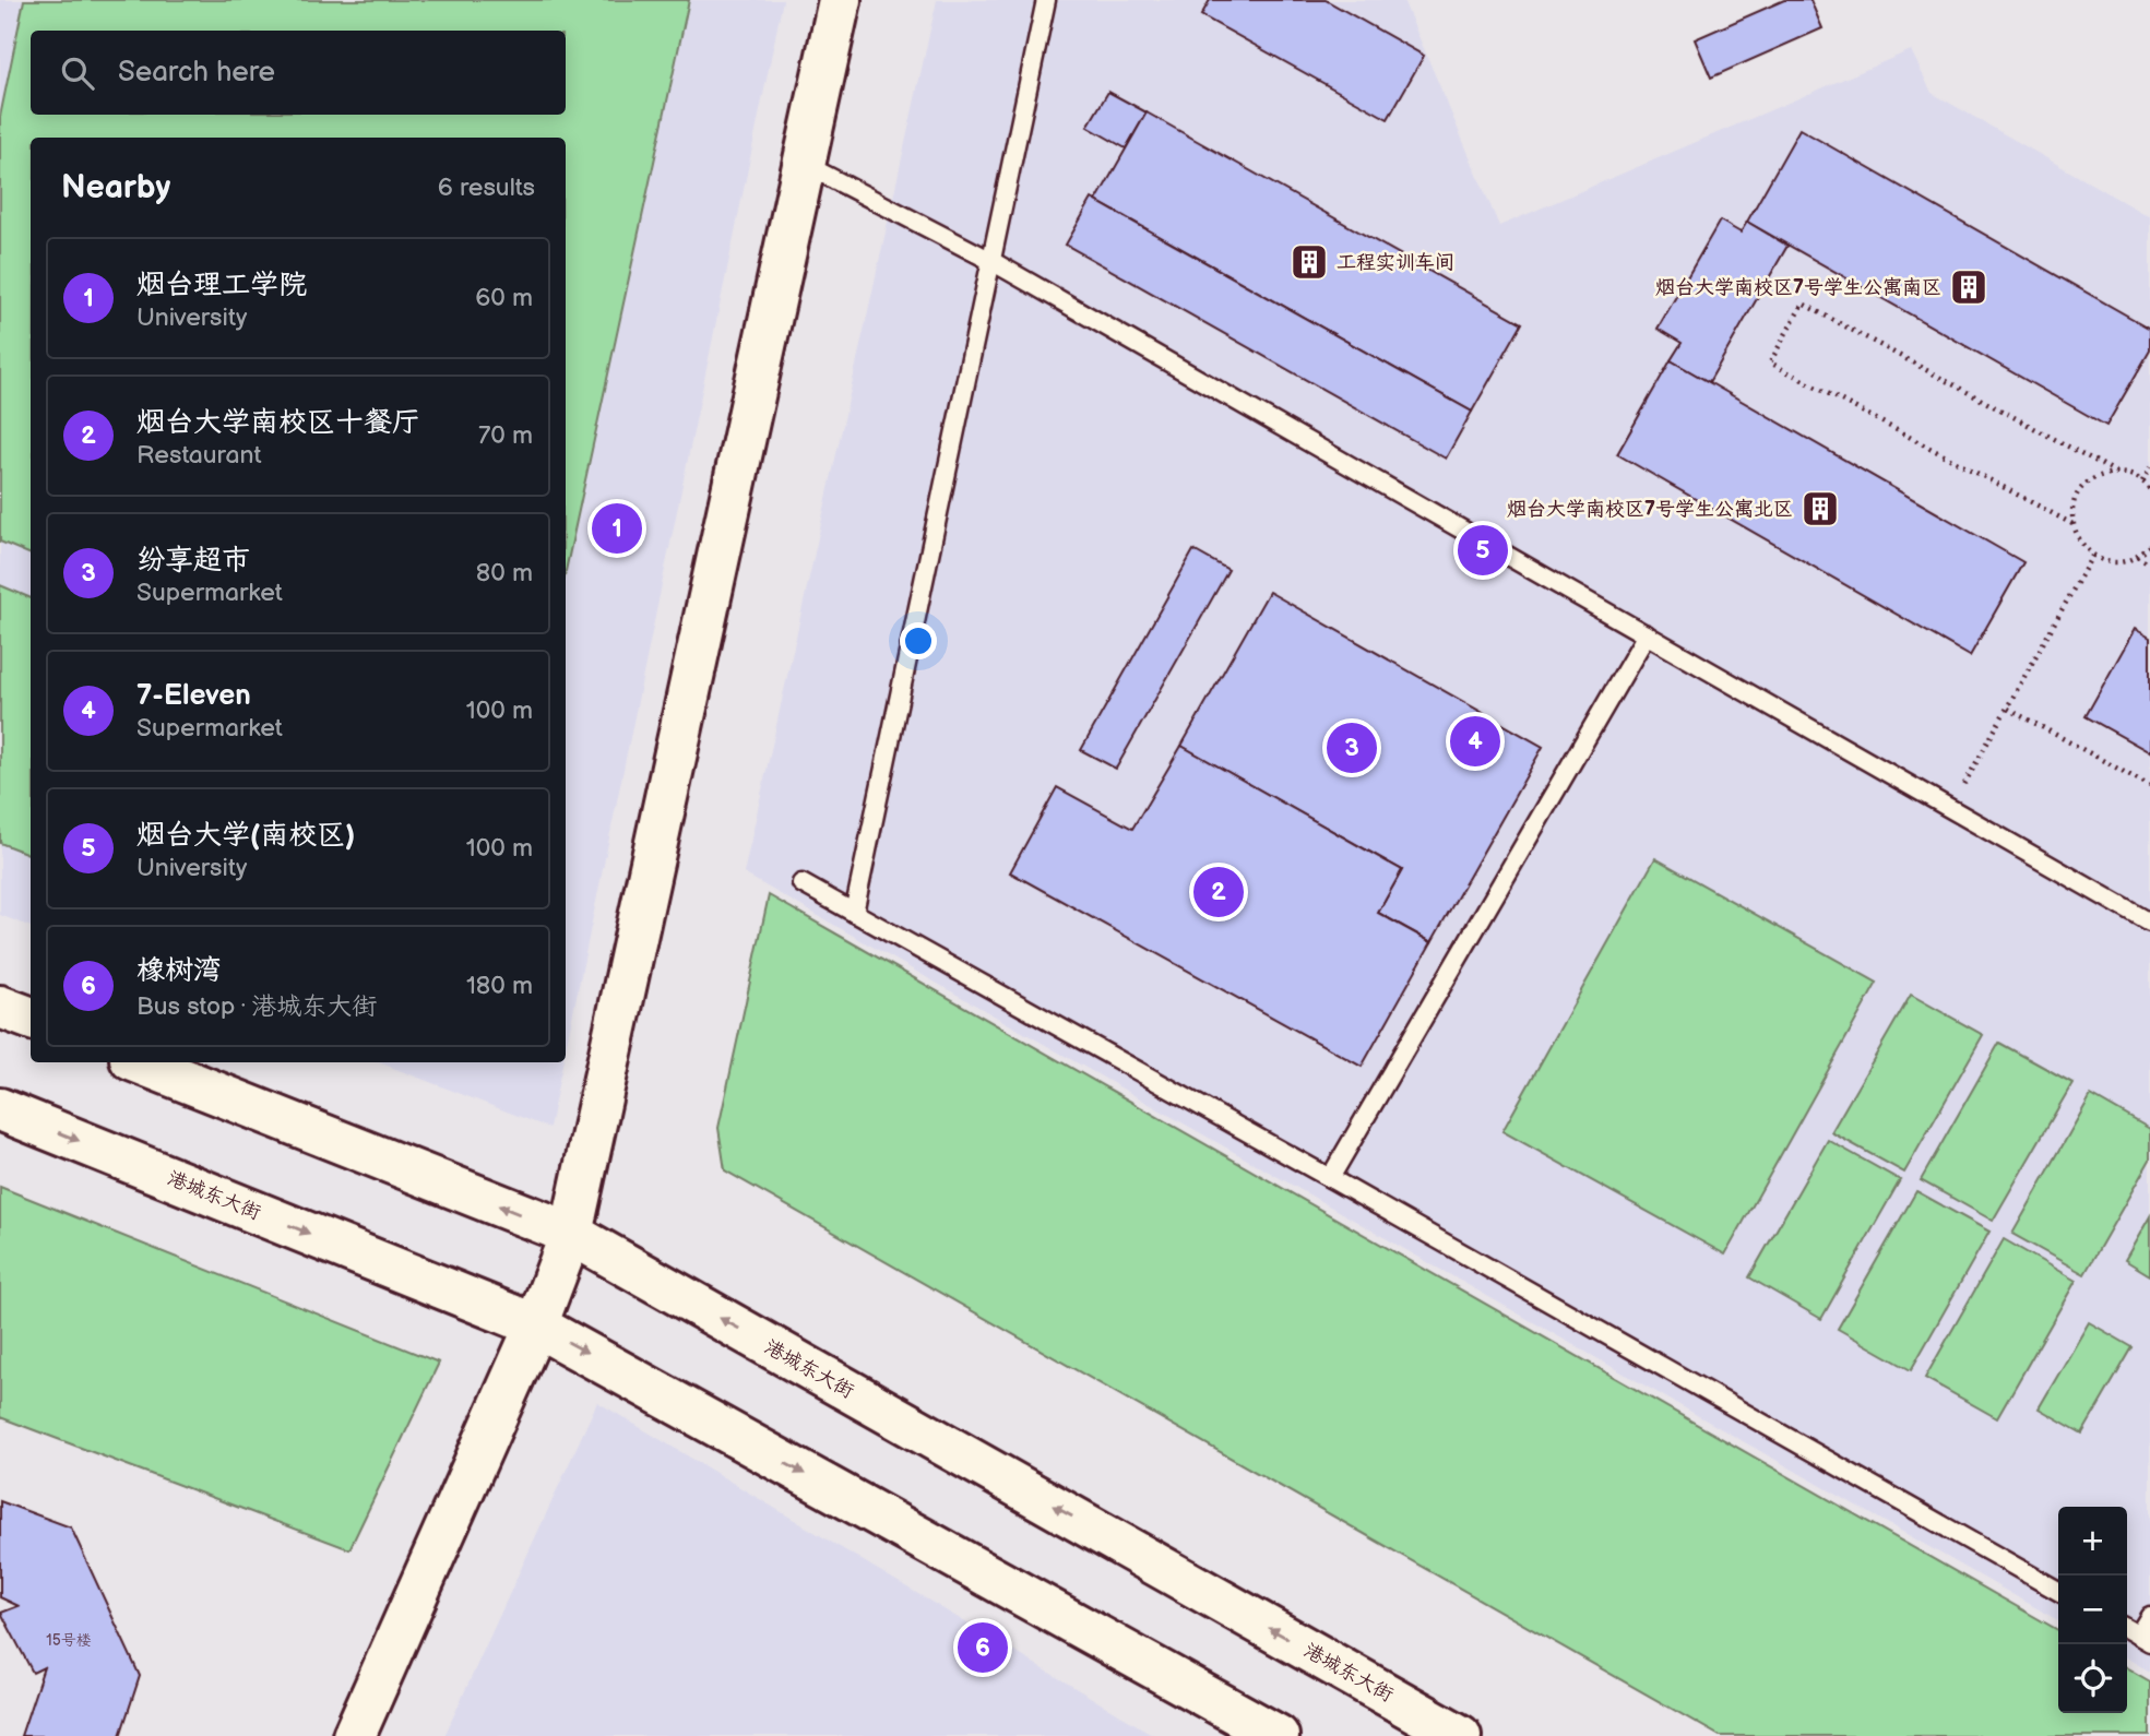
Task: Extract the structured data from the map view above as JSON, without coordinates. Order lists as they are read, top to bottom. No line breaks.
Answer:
{"streets":{"main road":["港城东大街"]},"places":{"building":["工程实训车间","烟台大学南校区7号学生公寓南区","烟台大学南校区7号学生公寓北区"]},"house_numbers":["15号楼"],"page":{"search":"Search here","heading":["Nearby","6 results"],"list":[{"mark":"1","name":"烟台理工学院","note":"University","value":"60 m"},{"mark":"2","name":"烟台大学南校区十餐厅","note":"Restaurant","value":"70 m"},{"mark":"3","name":"纷享超市","note":"Supermarket","value":"80 m"},{"mark":"4","name":"7-Eleven","note":"Supermarket","value":"100 m"},{"mark":"5","name":"烟台大学(南校区)","note":"University","value":"100 m"},{"mark":"6","name":"橡树湾","note":"Bus stop · 港城东大街","value":"180 m"}],"pins":["1","5","4","3","2","6"],"map_buttons":["+","−"]}}
